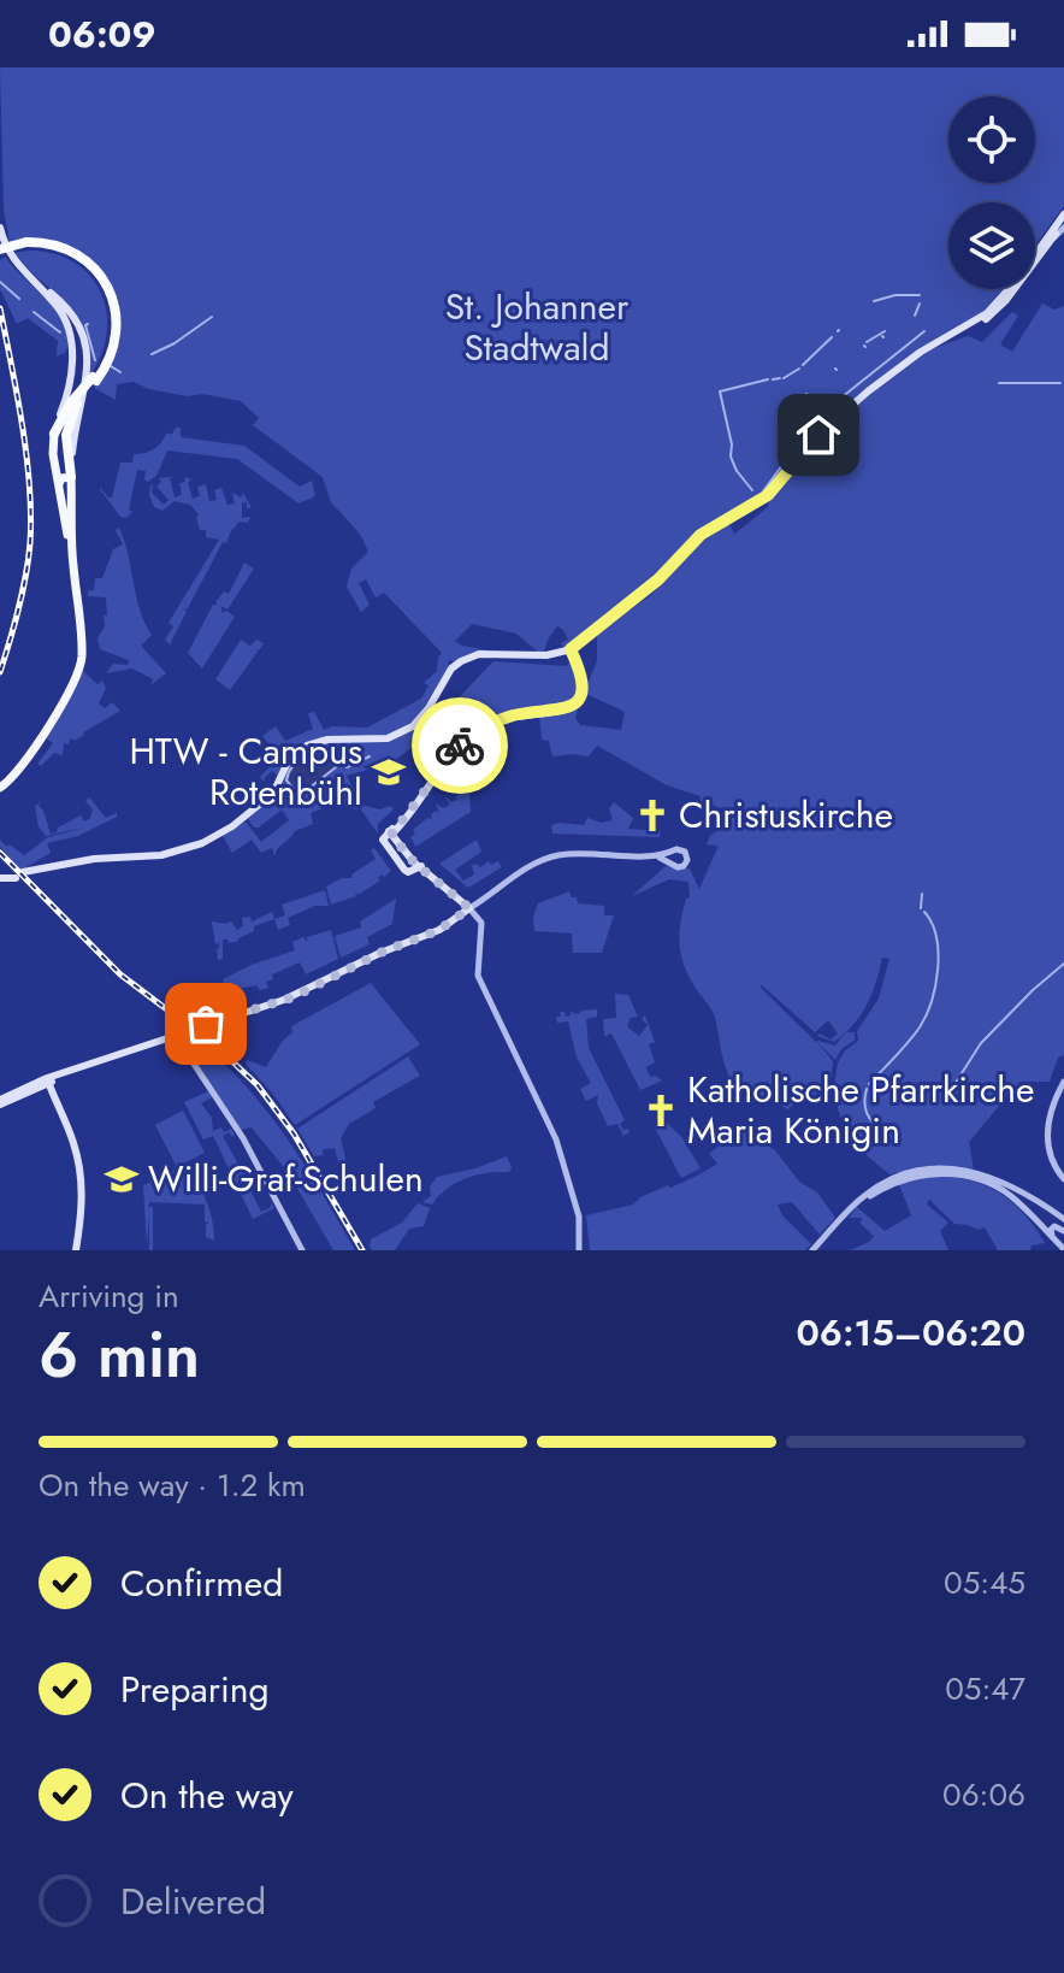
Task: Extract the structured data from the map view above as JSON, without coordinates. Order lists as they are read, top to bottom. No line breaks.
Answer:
{"parks":["St. Johanner Stadtwald"],"places":{"school or university":["HTW - Campus Rotenbühl","Willi-Graf-Schulen"],"church":["Christuskirche","Katholische Pfarrkirche Maria Königin"]},"page":{"status":"06:09","heading":["6 min","Arriving in","06:15–06:20"],"bar":"On the way · 1.2 km","list":[["Confirmed","05:45"],["Preparing","05:47"],["On the way","06:06"],"Delivered"]}}
